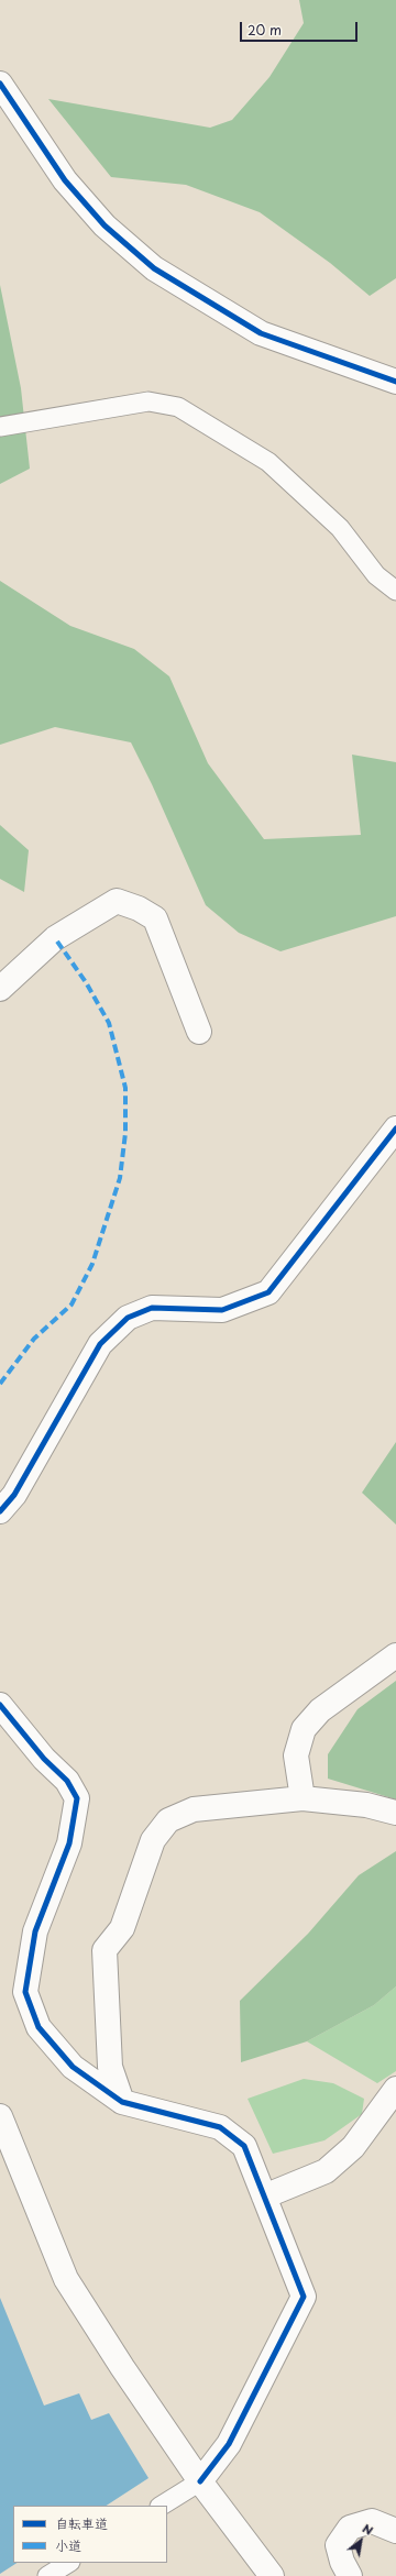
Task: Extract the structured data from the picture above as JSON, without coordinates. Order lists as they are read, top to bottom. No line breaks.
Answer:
{"legend":["自転車道","小道"],"scale_bar":"20 m","north":"top right"}
